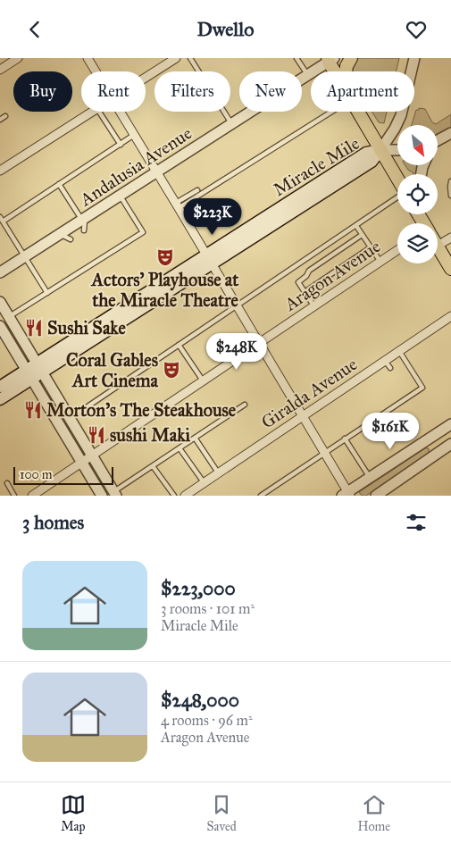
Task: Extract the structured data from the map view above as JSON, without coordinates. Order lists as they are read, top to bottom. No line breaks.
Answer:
{"streets":{"main road":["Miracle Mile"],"street":["Andalusia Avenue","Aragon Avenue","Giralda Avenue"]},"places":{"theatre":["Actors' Playhouse at the Miracle Theatre","Coral Gables Art Cinema"],"restaurant":["Sushi Sake","Morton's The Steakhouse","sushi Maki"]},"scale_bar":"100 m","north":"bottom right","page":{"header":"Dwello","chip":["Buy","Rent","Filters","New","Apartment"],"price":["$223K","$248K","$161K"],"scale":"100 m","heading":"3 homes","list":[{"name":"$223,000","note":"3 rooms · 101 m² · Miracle Mile"},{"name":"$248,000","note":"4 rooms · 96 m² · Aragon Avenue"}],"tabs":["Map","Saved","Home"]}}
